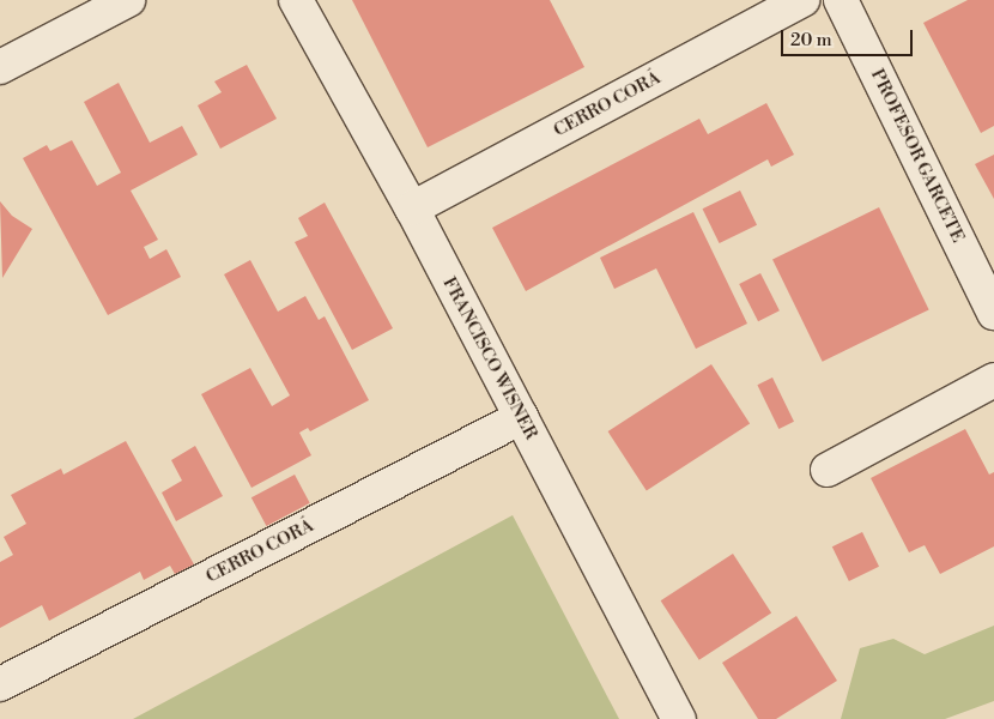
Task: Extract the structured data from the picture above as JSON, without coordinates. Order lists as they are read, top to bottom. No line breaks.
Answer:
{"streets":{"street":["CERRO CORÁ","PROFESOR GARCETE","FRANCISCO WISNER"]},"crossings":[["CERRO CORÁ","FRANCISCO WISNER"]],"scale_bar":"20 m"}
